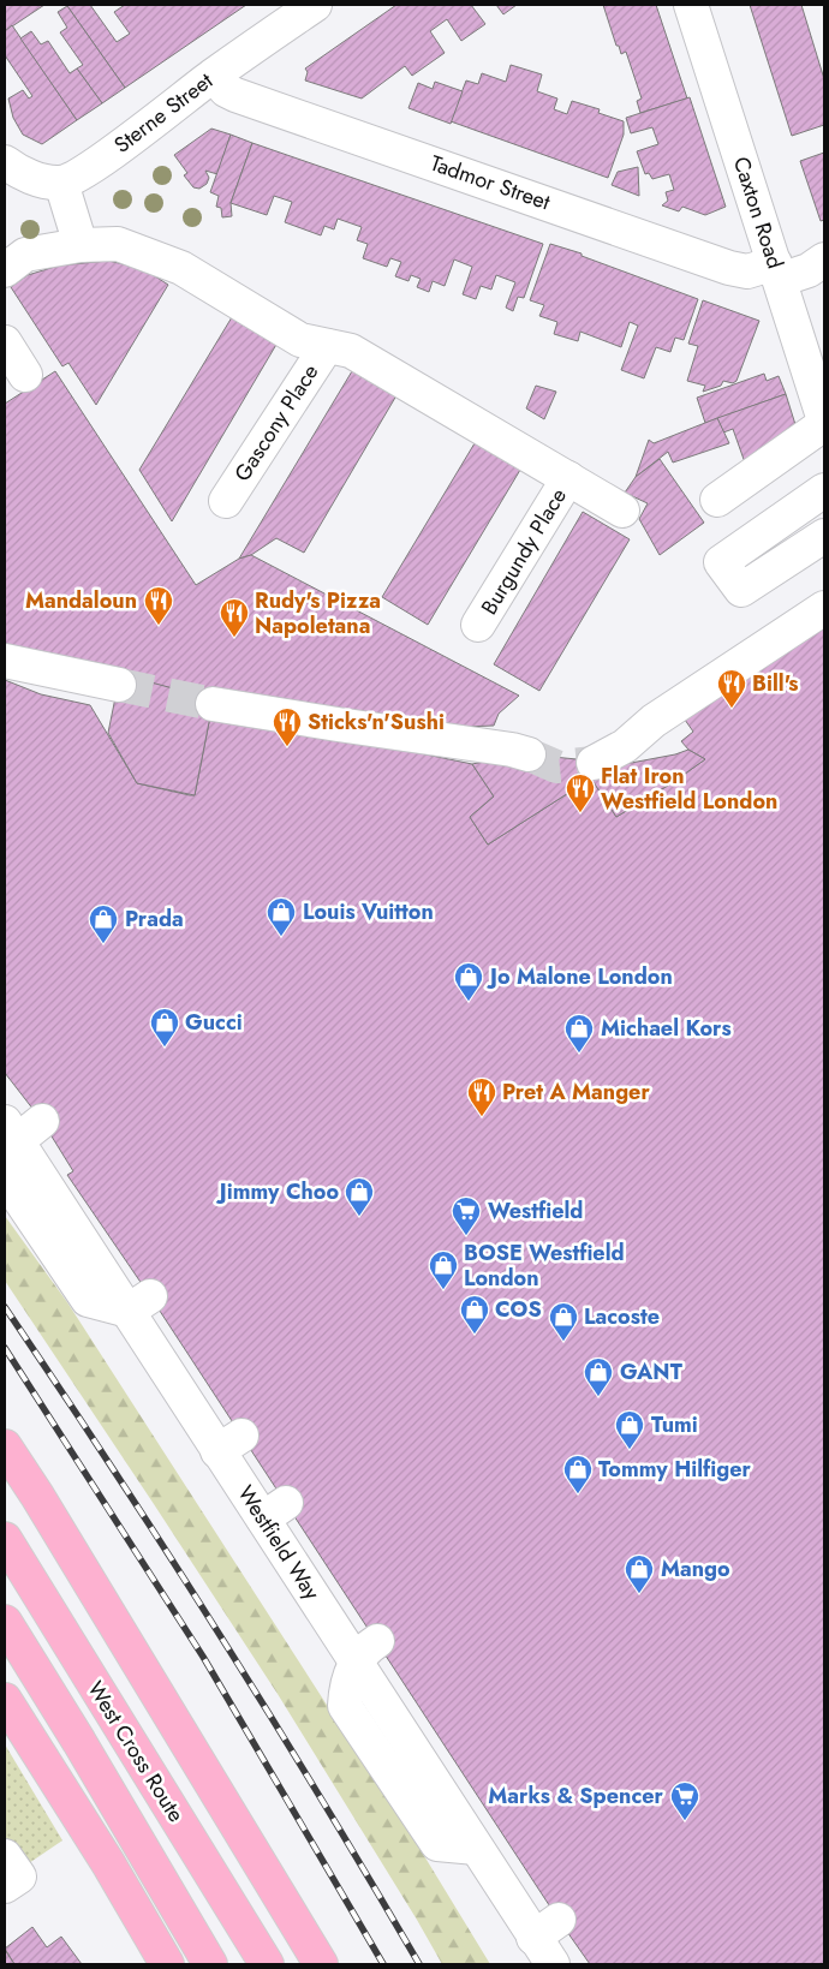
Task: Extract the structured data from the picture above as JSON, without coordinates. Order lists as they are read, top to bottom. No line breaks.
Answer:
{"streets":{"highway":["West Cross Route"],"street":["Sterne Street","Tadmor Street","Caxton Road","Gascony Place","Burgundy Place","Westfield Way"]},"crossings":[["Sterne Street","Tadmor Street"],["Tadmor Street","Caxton Road"]],"places":{"restaurant":["Mandaloun","Rudy's Pizza Napoletana","Bill's","Sticks'n'Sushi","Flat Iron Westfield London","Pret A Manger"],"shop":["Louis Vuitton","Prada","Jo Malone London","Gucci","Michael Kors","Jimmy Choo","BOSE Westfield London","COS","Lacoste","GANT","Tumi","Tommy Hilfiger","Mango"],"supermarket":["Westfield","Marks & Spencer"]}}
